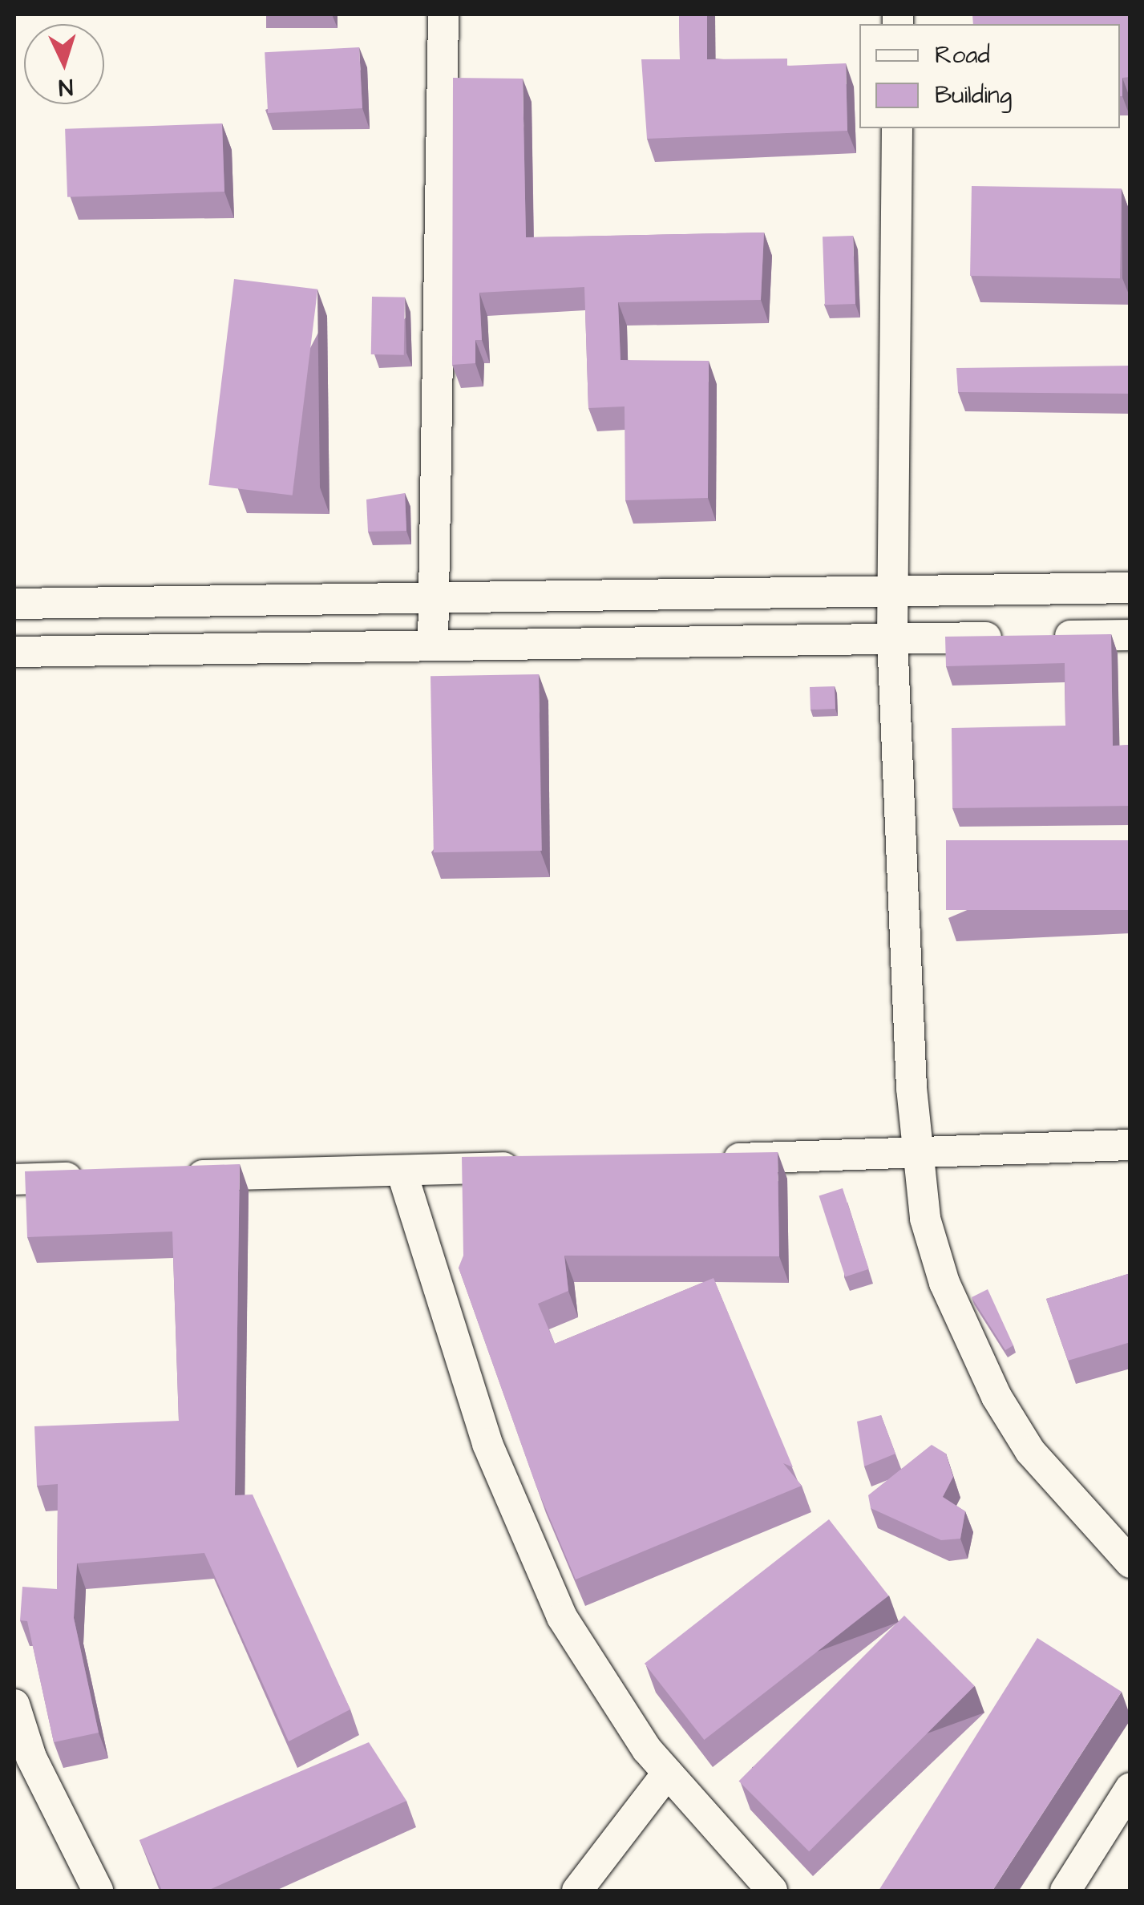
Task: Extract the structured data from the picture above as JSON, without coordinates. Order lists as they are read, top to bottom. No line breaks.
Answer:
{"legend":["Road","Building"],"north":"bottom"}
